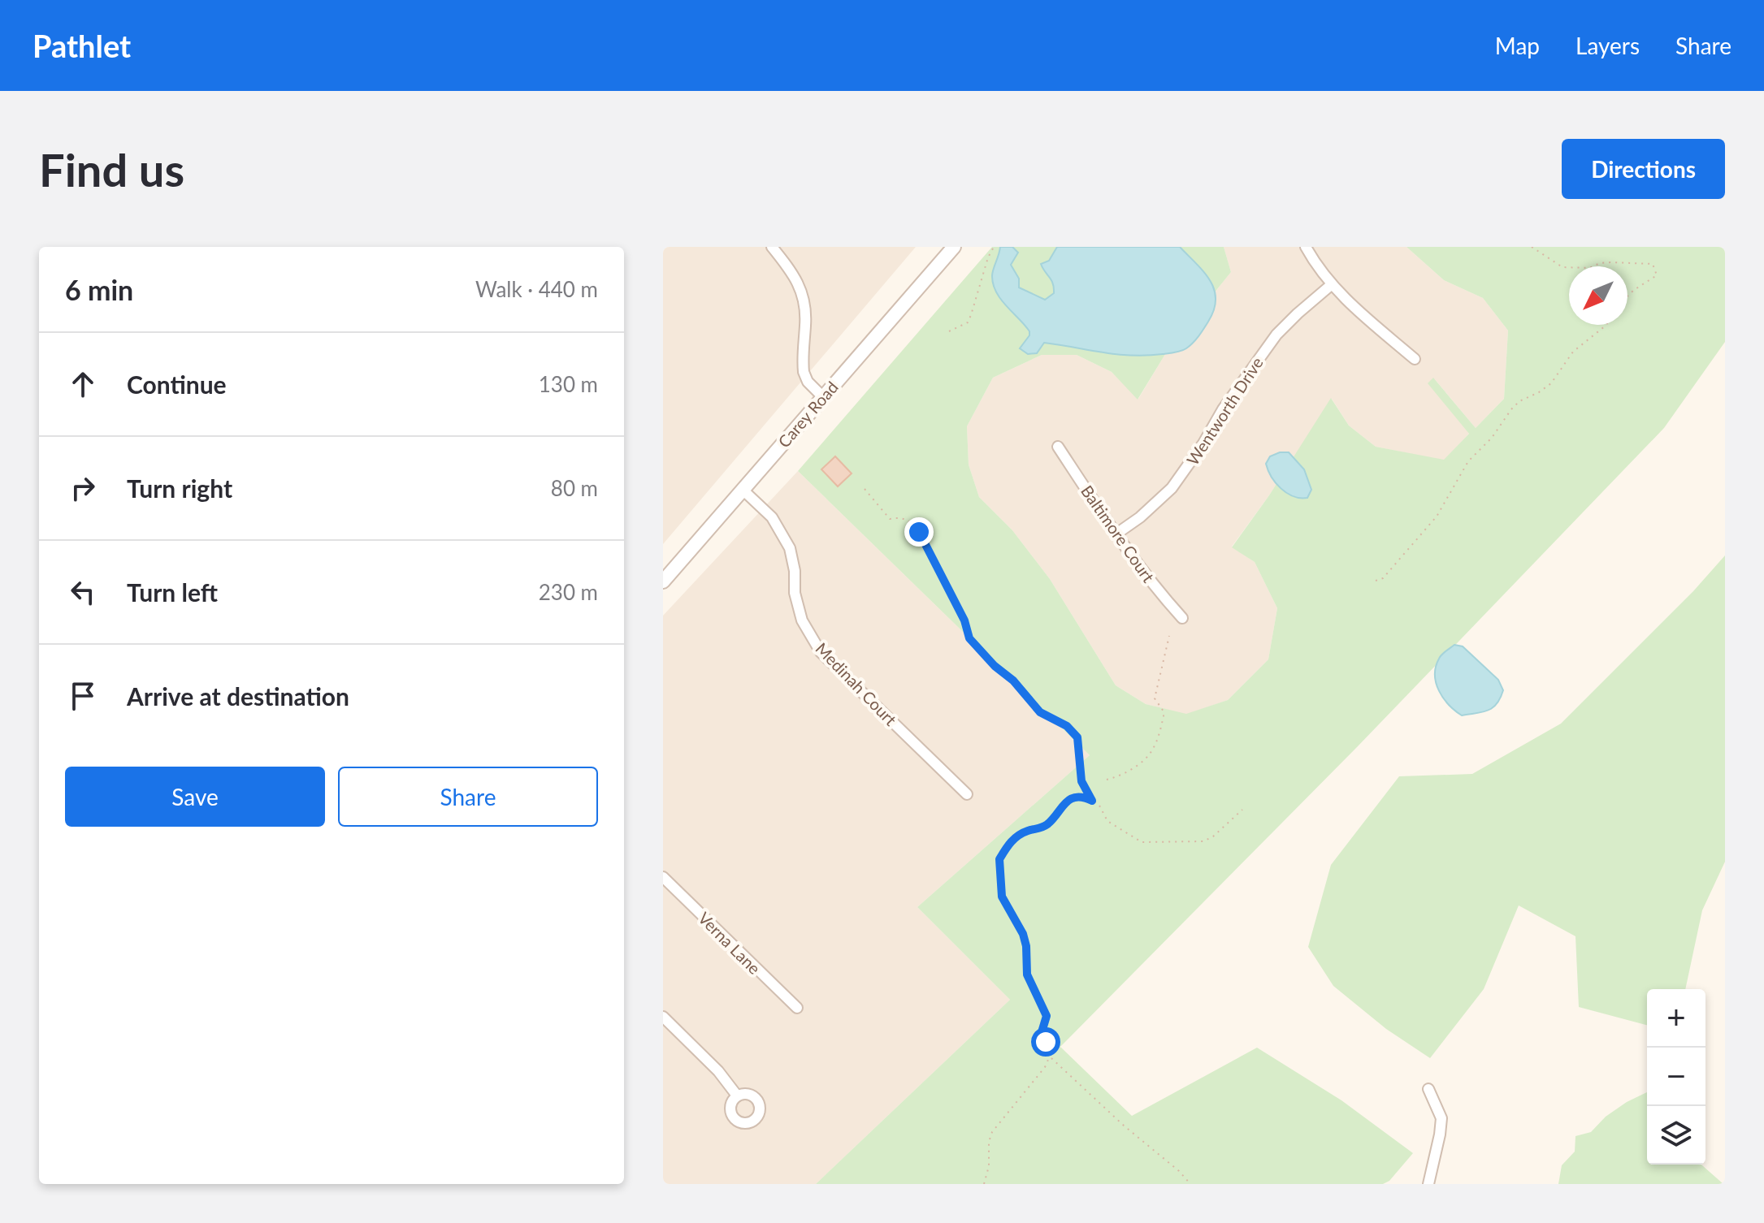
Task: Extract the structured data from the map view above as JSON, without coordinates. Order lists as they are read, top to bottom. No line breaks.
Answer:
{"streets":{"street":["Wentworth Drive","Carey Road","Baltimore Court","Medinah Court","Verna Lane"]},"crossings":[["Wentworth Drive","Baltimore Court"],["Carey Road","Medinah Court"]],"north":"bottom left","page":{"header":"Pathlet","nav":["Map","Layers","Share"],"buttons":["Directions",["Save","Share"]],"title":"Find us","heading":["6 min","Walk · 440 m"],"list":[["Continue","130 m"],["Turn right","80 m"],["Turn left","230 m"],"Arrive at destination"],"map_buttons":["+","−"]}}
